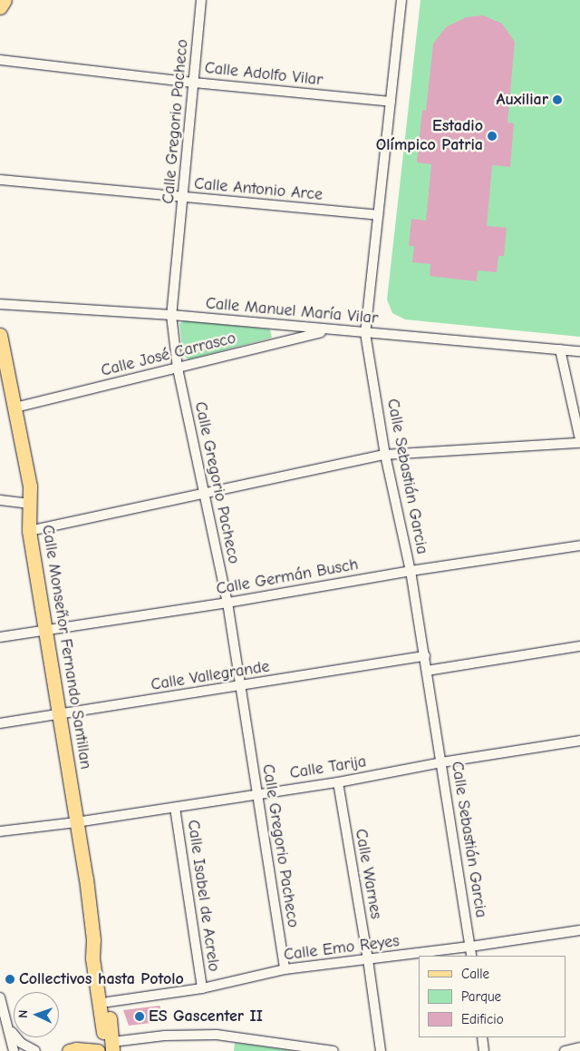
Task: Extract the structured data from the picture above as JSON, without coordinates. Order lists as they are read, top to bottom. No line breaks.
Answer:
{"streets":{"main road":["Calle Monseñor Fernando Santillan"],"street":["Calle Adolfo Vilar","Calle Gregorio Pacheco","Calle Antonio Arce","Calle Manuel María Vilar","Calle José Carrasco","Calle Sebastián Garcia","Calle Germán Busch","Calle Vallegrande","Calle Tarija","Calle Warnes","Calle Isabel de Acrelo","Calle Emo Reyes"]},"crossings":[["Calle Adolfo Vilar","Calle Gregorio Pacheco"],["Calle Adolfo Vilar","Calle Sebastián Garcia"],["Calle Gregorio Pacheco","Calle Antonio Arce"],["Calle Gregorio Pacheco","Calle Manuel María Vilar"],["Calle Gregorio Pacheco","Calle José Carrasco"],["Calle Gregorio Pacheco","Calle Germán Busch"],["Calle Gregorio Pacheco","Calle Vallegrande"],["Calle Gregorio Pacheco","Calle Tarija"],["Calle Gregorio Pacheco","Calle Emo Reyes"],["Calle Antonio Arce","Calle Sebastián Garcia"],["Calle Manuel María Vilar","Calle José Carrasco"],["Calle Manuel María Vilar","Calle Sebastián Garcia"],["Calle José Carrasco","Calle Monseñor Fernando Santillan"],["Calle Sebastián Garcia","Calle Germán Busch"],["Calle Sebastián Garcia","Calle Vallegrande"],["Calle Sebastián Garcia","Calle Tarija"],["Calle Sebastián Garcia","Calle Emo Reyes"],["Calle Germán Busch","Calle Monseñor Fernando Santillan"],["Calle Monseñor Fernando Santillan","Calle Vallegrande"],["Calle Monseñor Fernando Santillan","Calle Tarija"],["Calle Monseñor Fernando Santillan","Calle Emo Reyes"],["Calle Tarija","Calle Warnes"],["Calle Tarija","Calle Isabel de Acrelo"],["Calle Warnes","Calle Emo Reyes"],["Calle Isabel de Acrelo","Calle Emo Reyes"]],"places":["Auxiliar","Estadio Olímpico Patria","Collectivos hasta Potolo","ES Gascenter II"],"legend":["Calle","Parque","Edificio"],"north":"left"}
